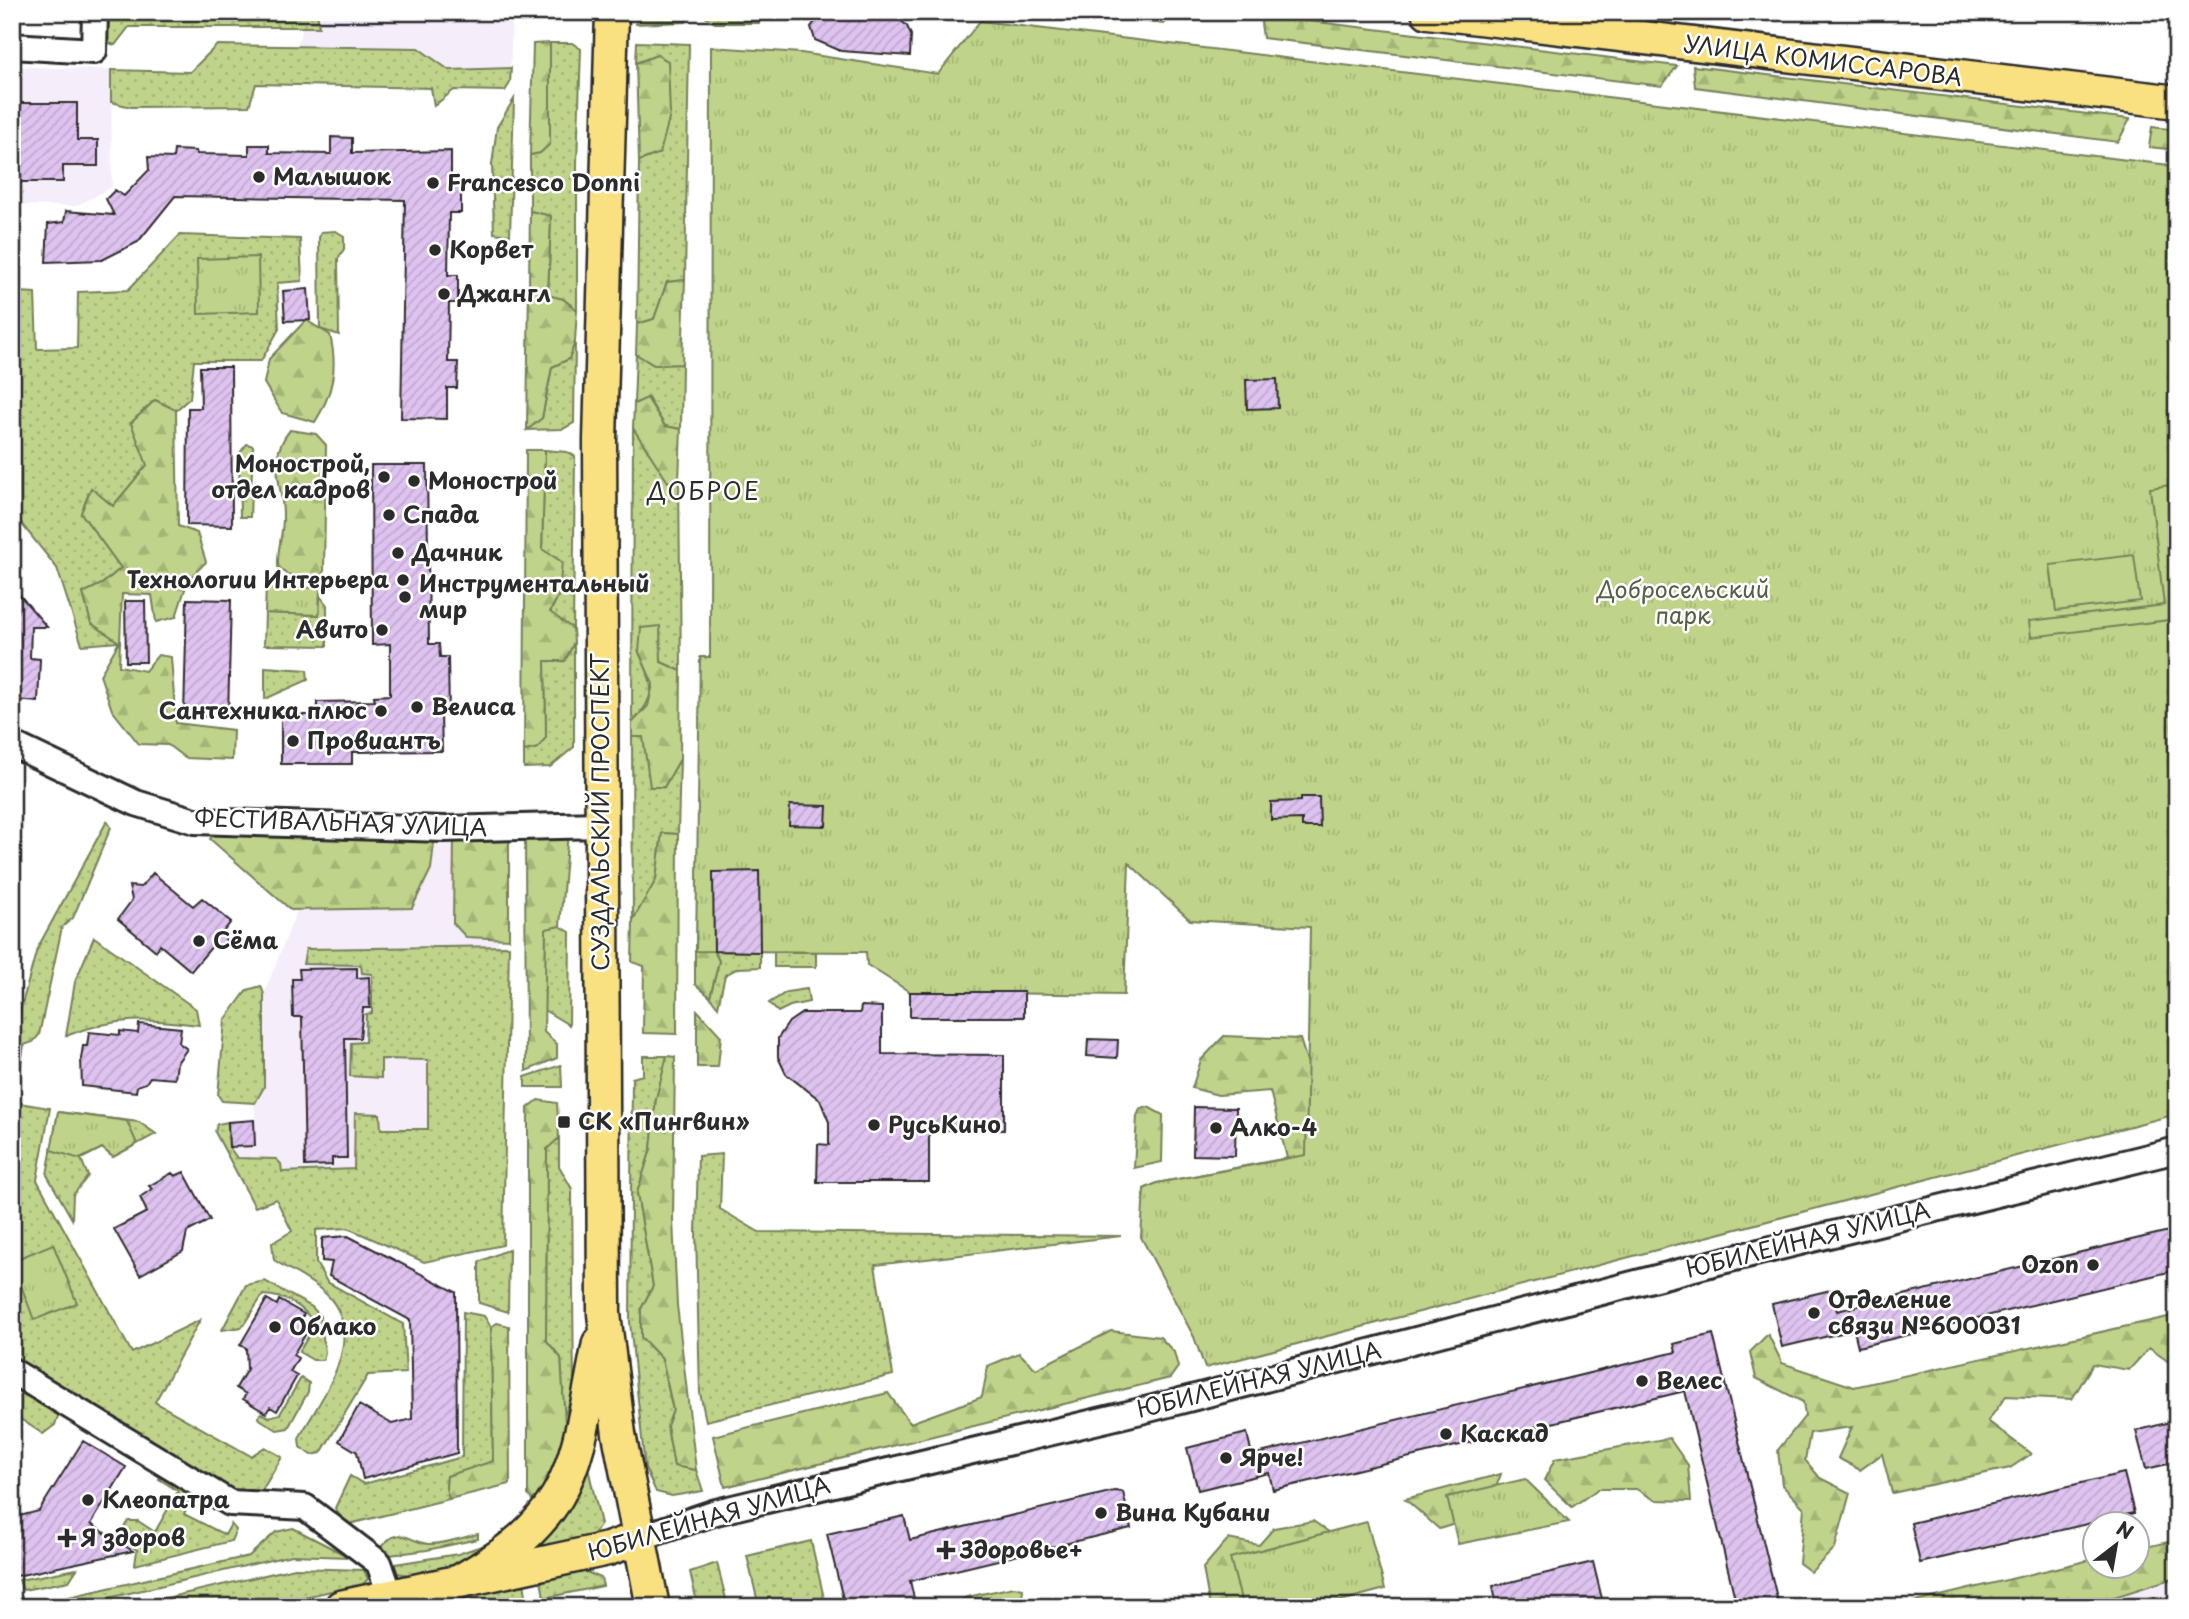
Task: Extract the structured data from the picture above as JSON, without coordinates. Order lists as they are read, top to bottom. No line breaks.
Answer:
{"streets":{"main road":["УЛИЦА КОМИССАРОВА","СУЗДАЛЬСКИЙ ПРОСПЕКТ","ЮБИЛЕЙНАЯ УЛИЦА"],"street":["ФЕСТИВАЛЬНАЯ УЛИЦА"]},"crossings":[["СУЗДАЛЬСКИЙ ПРОСПЕКТ","ФЕСТИВАЛЬНАЯ УЛИЦА"],["СУЗДАЛЬСКИЙ ПРОСПЕКТ","ЮБИЛЕЙНАЯ УЛИЦА"]],"districts":["ДОБРОЕ"],"parks":["Добросельский парк"],"places":{"other":["Малышок","Francesco Donni","Корвет","Джангл","Монострой, отдел кадров","Монострой","Спада","Дачник","Технологии Интерьера","Инструментальный мир","Авито","Велиса","Сантехника плюс","Провиантъ","Сёма","РусьКино","Алко-4","Ozon","Отделение связи №600031","Облако","Велес","Каскад","Ярче!","Клеопатра","Вина Кубани"],"transit":["СК «Пингвин»"],"health":["Я здоров","Здоровье+"]},"north":"top right"}
